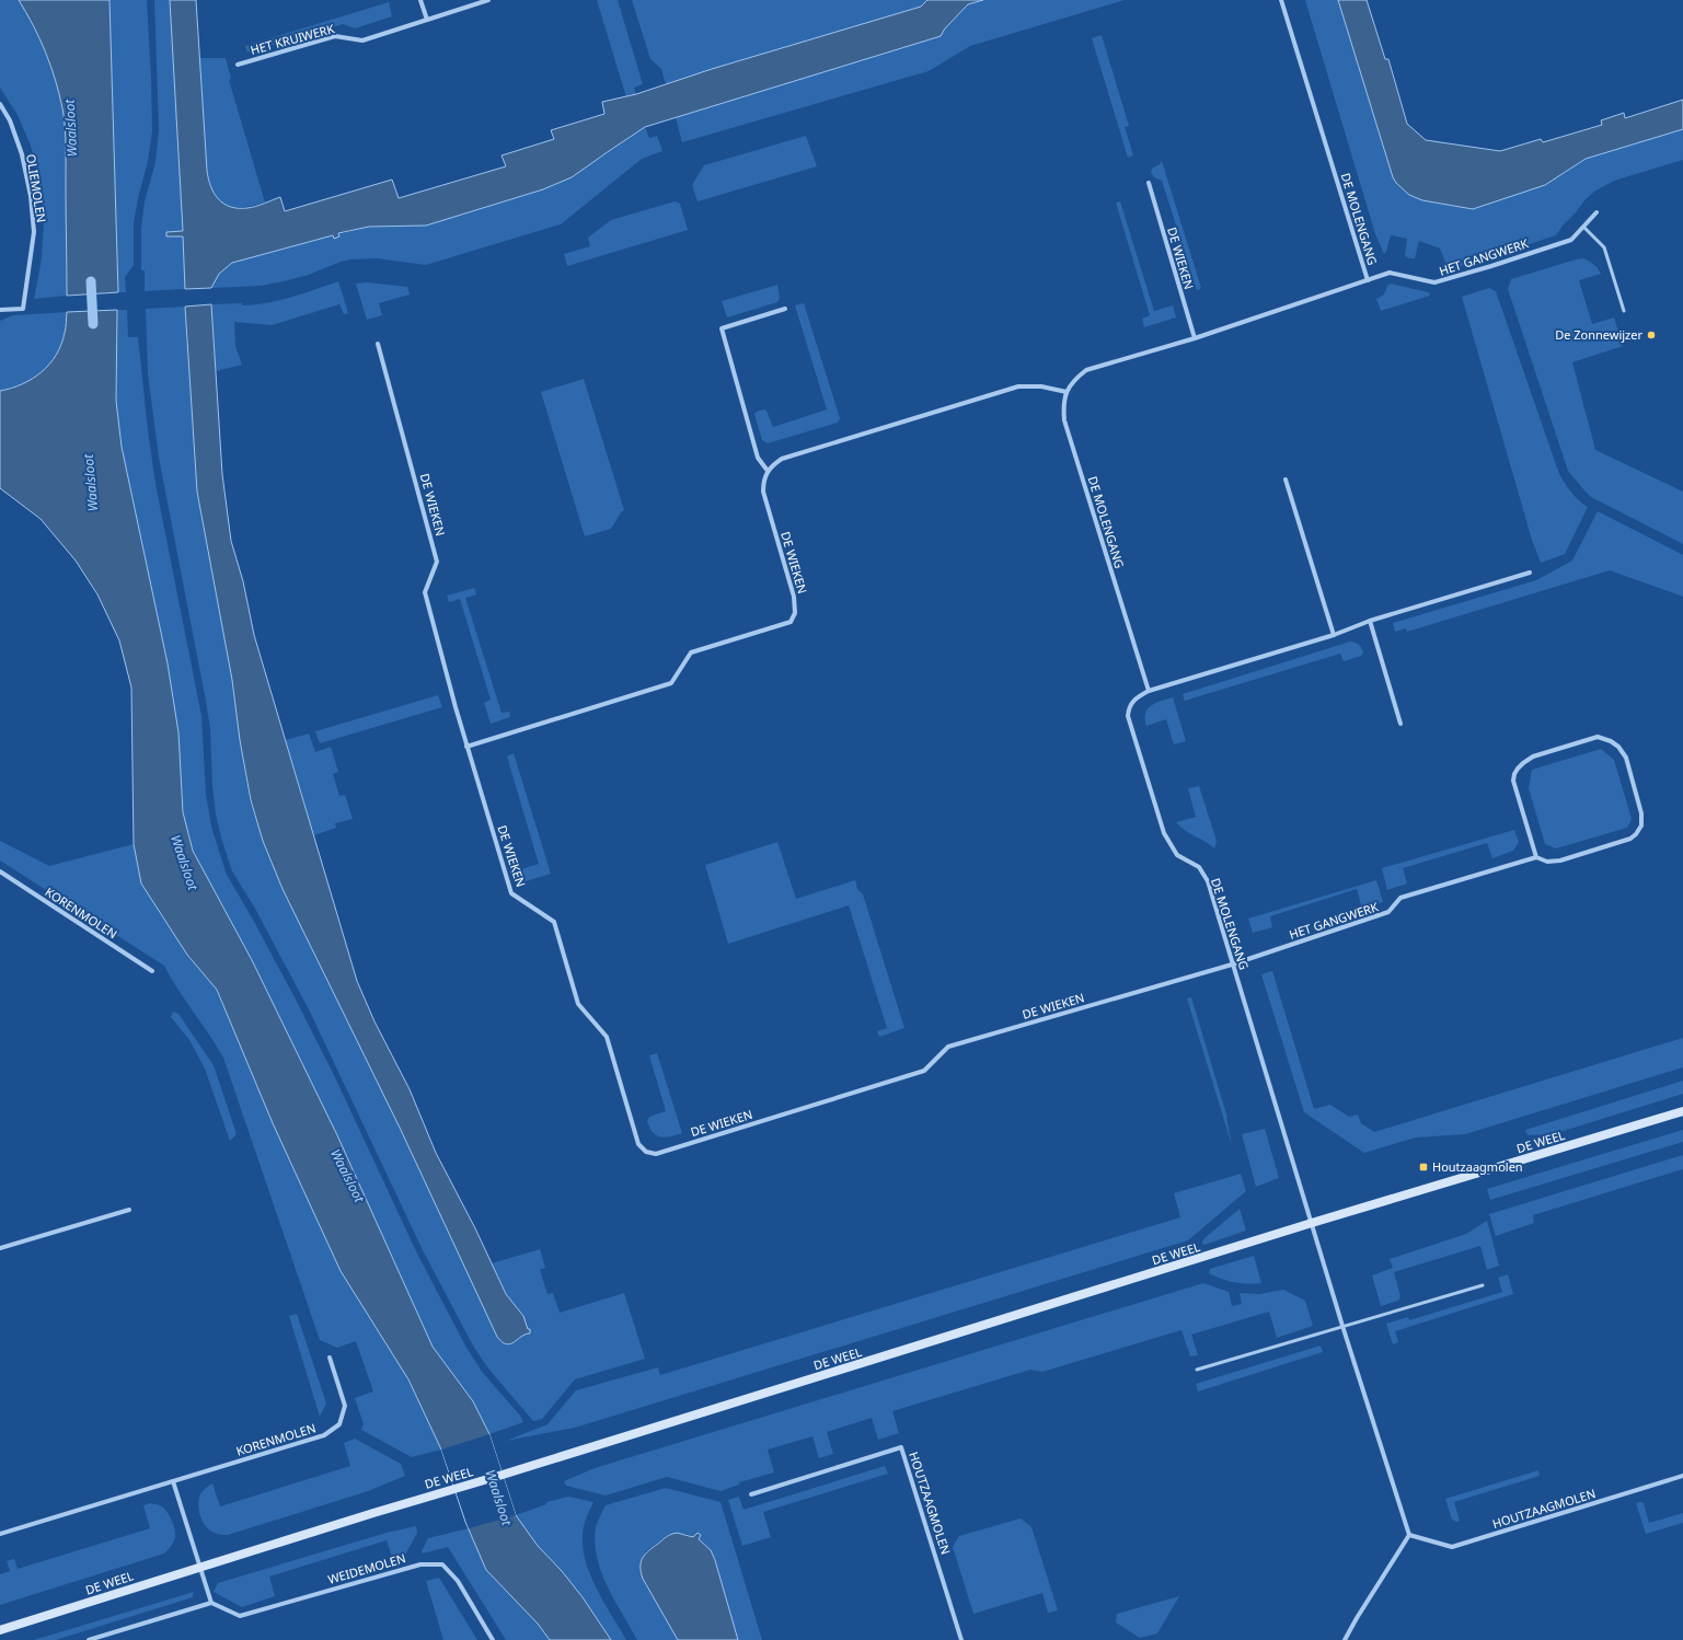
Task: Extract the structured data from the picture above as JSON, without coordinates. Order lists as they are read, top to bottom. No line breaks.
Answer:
{"streets":{"street":["HET KRUIWERK","OLIEMOLEN","DE MOLENGANG","HET GANGWERK","DE WIEKEN","KORENMOLEN","DE WEEL","HOUTZAAGMOLEN","WEIDEMOLEN"]},"crossings":[["DE MOLENGANG","HET GANGWERK"],["DE MOLENGANG","DE WIEKEN"],["DE MOLENGANG","DE WEEL"],["HET GANGWERK","DE WIEKEN"]],"water":["Waalsloot"],"places":{"other":["De Zonnewijzer"],"transit":["Houtzaagmolen"]}}
